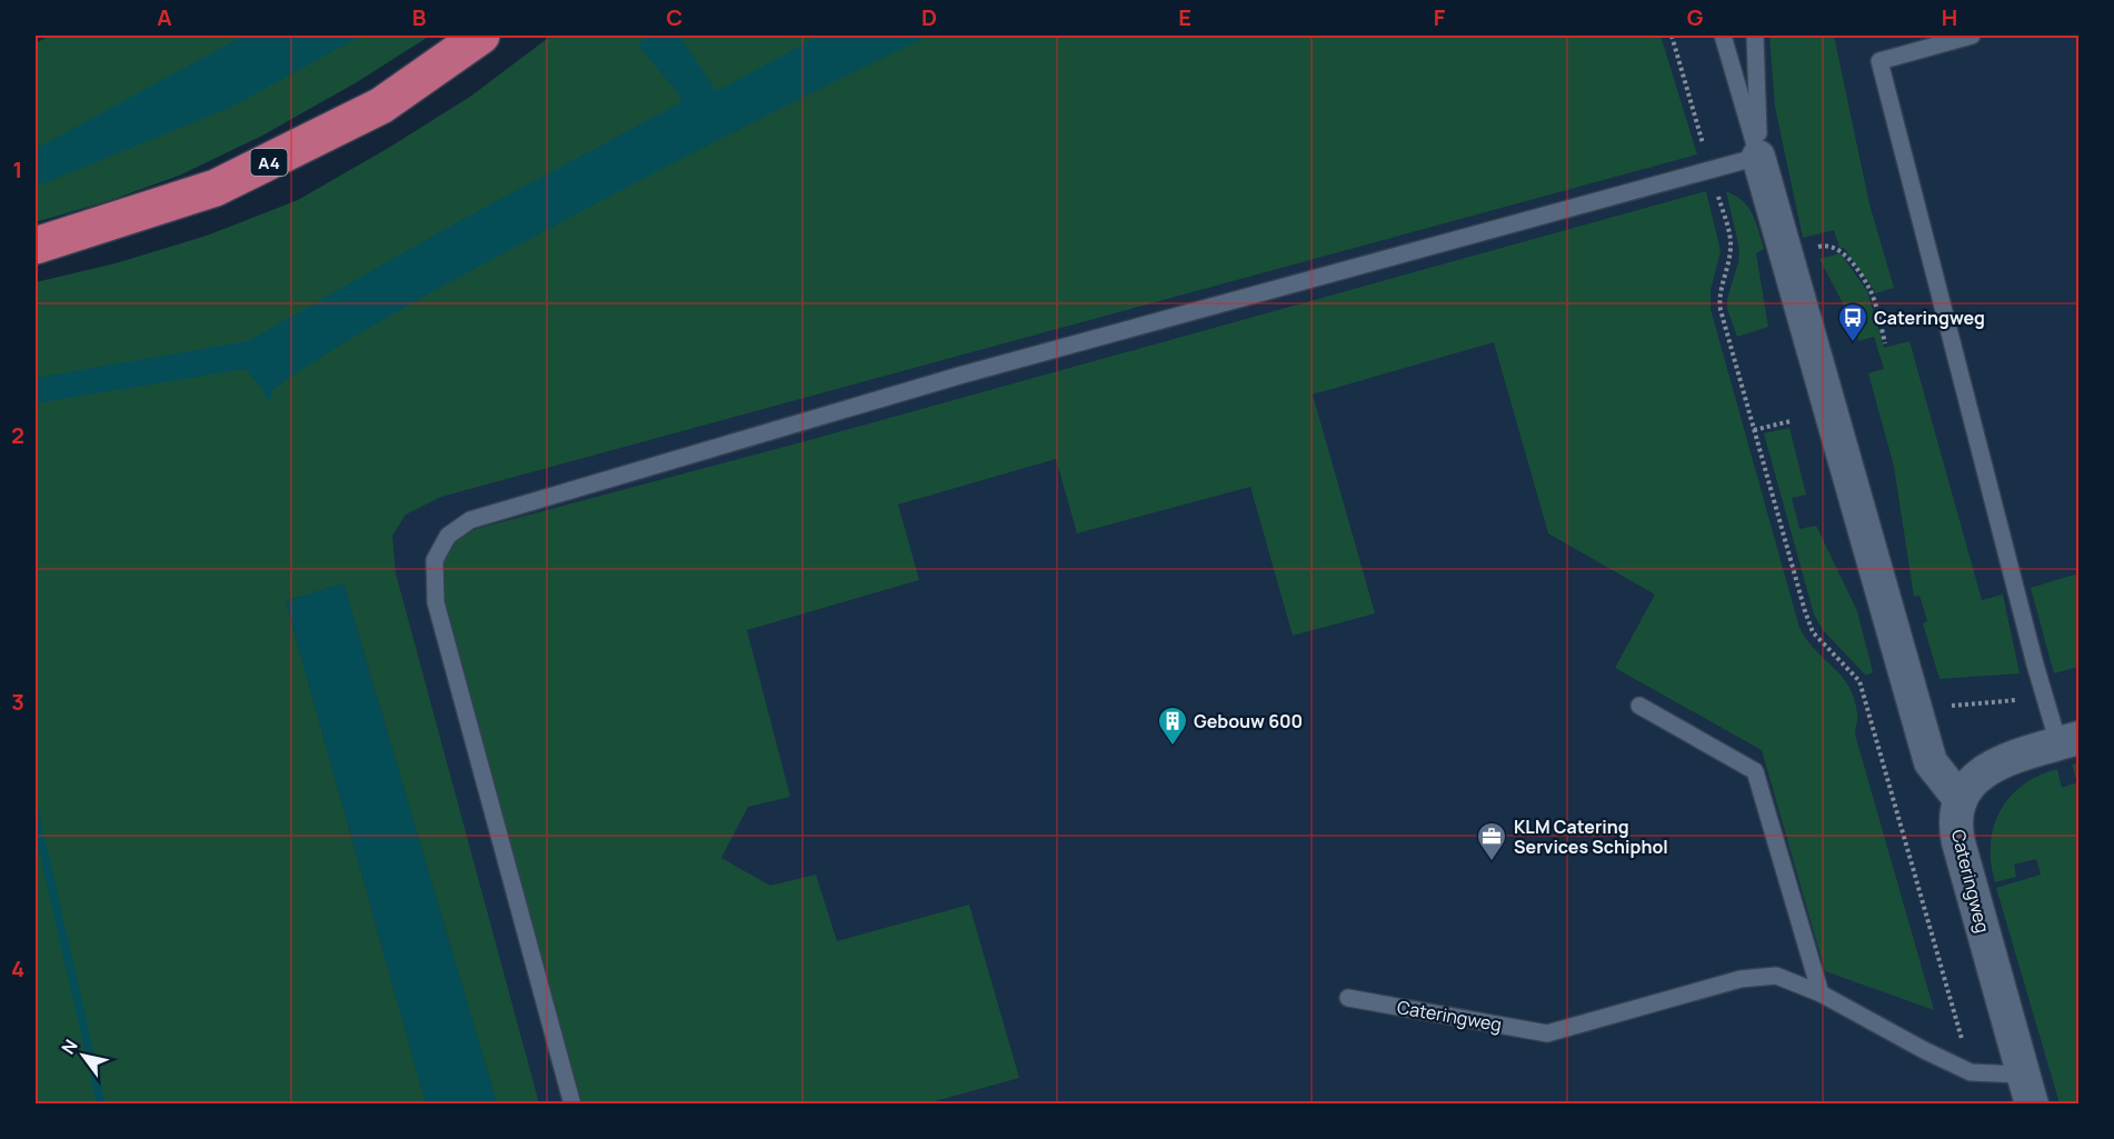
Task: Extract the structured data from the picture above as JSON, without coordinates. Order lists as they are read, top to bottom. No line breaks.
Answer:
{"streets":{"highway":["A4"],"street":["Cateringweg"]},"places":{"bus stop":["Cateringweg"],"building":["Gebouw 600"],"office":["KLM Catering Services Schiphol"]},"north":"top left","grid":{"columns":["A","B","C","D","E","F","G","H"],"rows":["1","2","3","4"]}}
